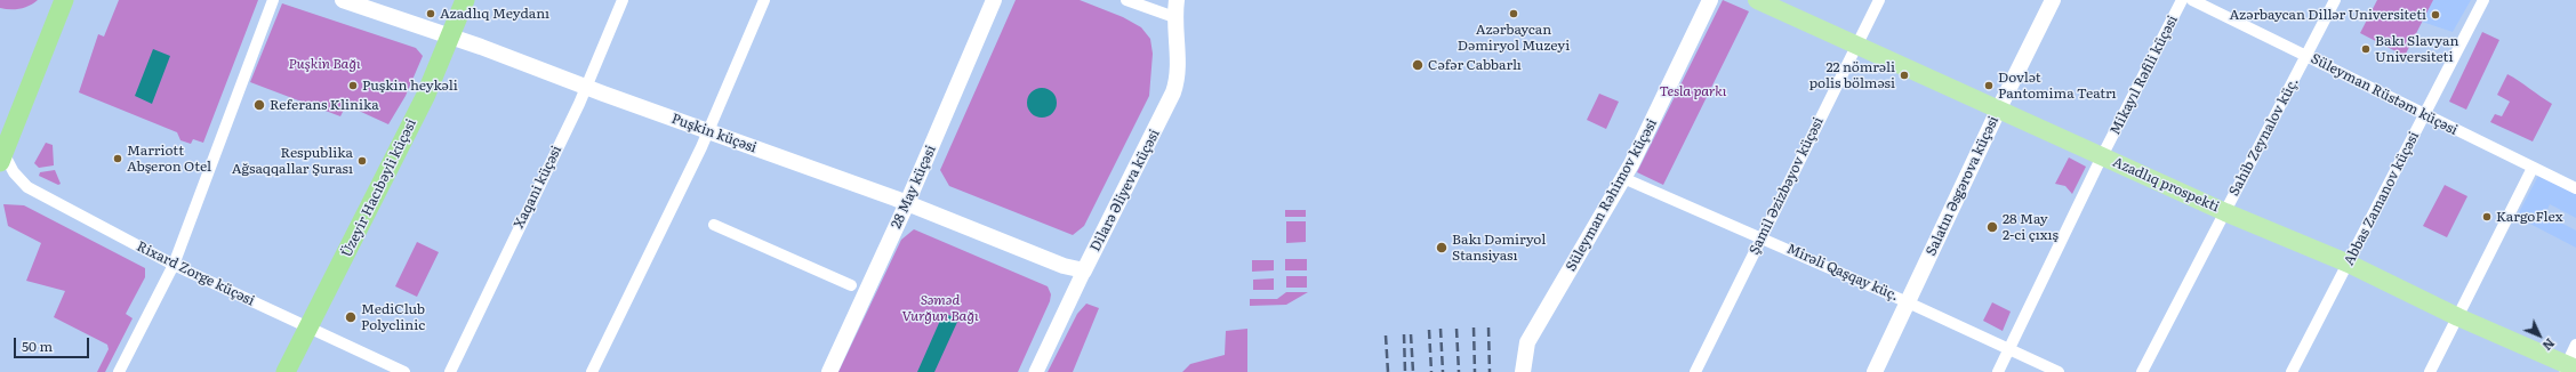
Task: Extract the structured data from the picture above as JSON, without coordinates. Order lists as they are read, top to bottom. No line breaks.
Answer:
{"streets":{"highway":["Üzeyir Hacıbəyli küçəsi"],"main road":["Puşkin küçəsi","Azadlıq prospekti","Salatın Əsgərova küçəsi","28 May küçəsi","Dilarə Əliyeva küçəsi","Süleyman Rəhimov küçəsi"],"street":["Mikayıl Rəfili küçəsi","Süleyman Rüstəm küçəsi","Sahib Zeynalov küç.","Şamil Əzizbəyov küçəsi","Xaqani küçəsi","Abbas Zamanov küçəsi","Mirəli Qaşqay küç.","Rixard Zorge küçəsi"]},"crossings":[["Mikayıl Rəfili küçəsi","Azadlıq prospekti"],["Mikayıl Rəfili küçəsi","Mirəli Qaşqay küç."],["Süleyman Rüstəm küçəsi","Sahib Zeynalov küç."],["Süleyman Rüstəm küçəsi","Abbas Zamanov küçəsi"],["Puşkin küçəsi","Xaqani küçəsi"],["Puşkin küçəsi","28 May küçəsi"],["Puşkin küçəsi","Üzeyir Hacıbəyli küçəsi"],["Puşkin küçəsi","Dilarə Əliyeva küçəsi"],["Sahib Zeynalov küç.","Azadlıq prospekti"],["Azadlıq prospekti","Şamil Əzizbəyov küçəsi"],["Azadlıq prospekti","Salatın Əsgərova küçəsi"],["Azadlıq prospekti","Abbas Zamanov küçəsi"],["Şamil Əzizbəyov küçəsi","Mirəli Qaşqay küç."],["Salatın Əsgərova küçəsi","Mirəli Qaşqay küç."],["Üzeyir Hacıbəyli küçəsi","Rixard Zorge küçəsi"],["Süleyman Rəhimov küçəsi","Mirəli Qaşqay küç."]],"parks":["Puşkin Bağı","Tesla parkı","Səməd Vurğun Bağı"],"places":["Azadlıq Meydanı","Azərbaycan Dəmiryol Muzeyi","Azərbaycan Dillər Universiteti","Bakı Slavyan Universiteti","Cəfər Cabbarlı","22 nömrəli polis bölməsi","Puşkin heykəli","Dovlət Pantomima Teatrı","Referans Klinika","Marriott Abşeron Otel","Respublika Ağsaqqallar Şurası","KargoFlex","28 May 2-ci çıxış","Bakı Dəmiryol Stansiyası","MediClub Polyclinic"],"scale_bar":"50 m","north":"bottom right"}
